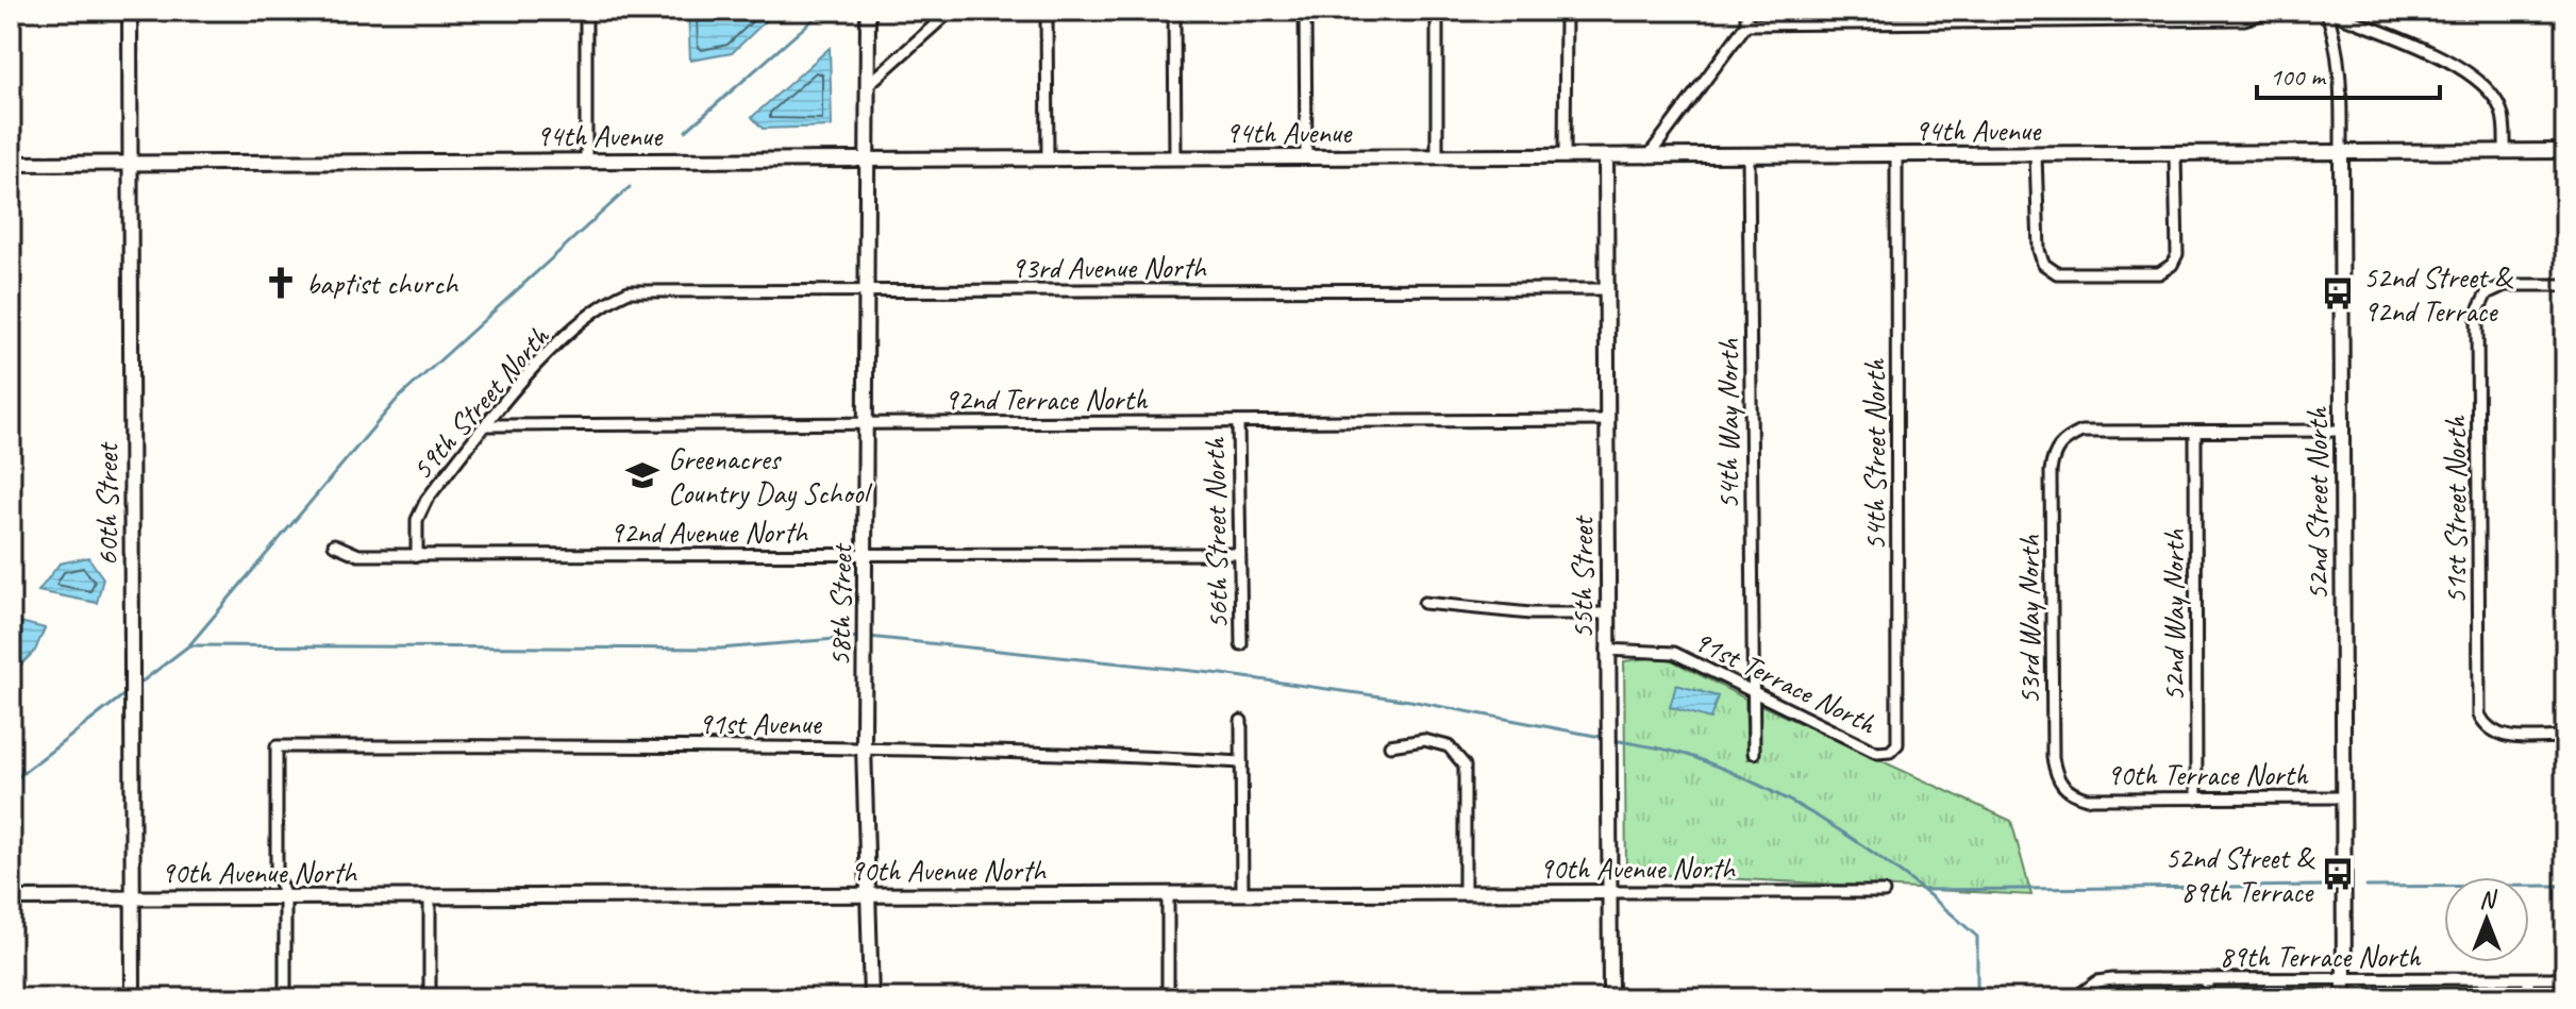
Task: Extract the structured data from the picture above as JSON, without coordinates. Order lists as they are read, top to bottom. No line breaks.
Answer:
{"streets":{"street":["94th Avenue","93rd Avenue North","92nd Terrace North","59th Street North","54th Way North","54th Street North","52nd Street North","60th Street","51st Street North","92nd Avenue North","56th Street North","55th Street","58th Street","52nd Way North","53rd Way North","91st Terrace North","91st Avenue","90th Terrace North","90th Avenue North","89th Terrace North"]},"crossings":[["94th Avenue","54th Way North"],["94th Avenue","54th Street North"],["94th Avenue","52nd Street North"],["94th Avenue","60th Street"],["94th Avenue","55th Street"],["94th Avenue","58th Street"],["93rd Avenue North","59th Street North"],["93rd Avenue North","55th Street"],["93rd Avenue North","58th Street"],["92nd Terrace North","59th Street North"],["92nd Terrace North","56th Street North"],["92nd Terrace North","55th Street"],["92nd Terrace North","58th Street"],["59th Street North","92nd Avenue North"],["54th Way North","91st Terrace North"],["54th Street North","91st Terrace North"],["52nd Street North","90th Terrace North"],["52nd Street North","89th Terrace North"],["60th Street","90th Avenue North"],["92nd Avenue North","56th Street North"],["92nd Avenue North","58th Street"],["55th Street","91st Terrace North"],["55th Street","90th Avenue North"],["58th Street","91st Avenue"],["58th Street","90th Avenue North"],["52nd Way North","53rd Way North"],["52nd Way North","90th Terrace North"],["53rd Way North","90th Terrace North"],["91st Avenue","90th Avenue North"]],"places":{"church":["baptist church"],"bus stop":["52nd Street & 92nd Terrace","52nd Street & 89th Terrace"],"school or university":["Greenacres Country Day School"]},"scale_bar":"100 m","north":"top"}
